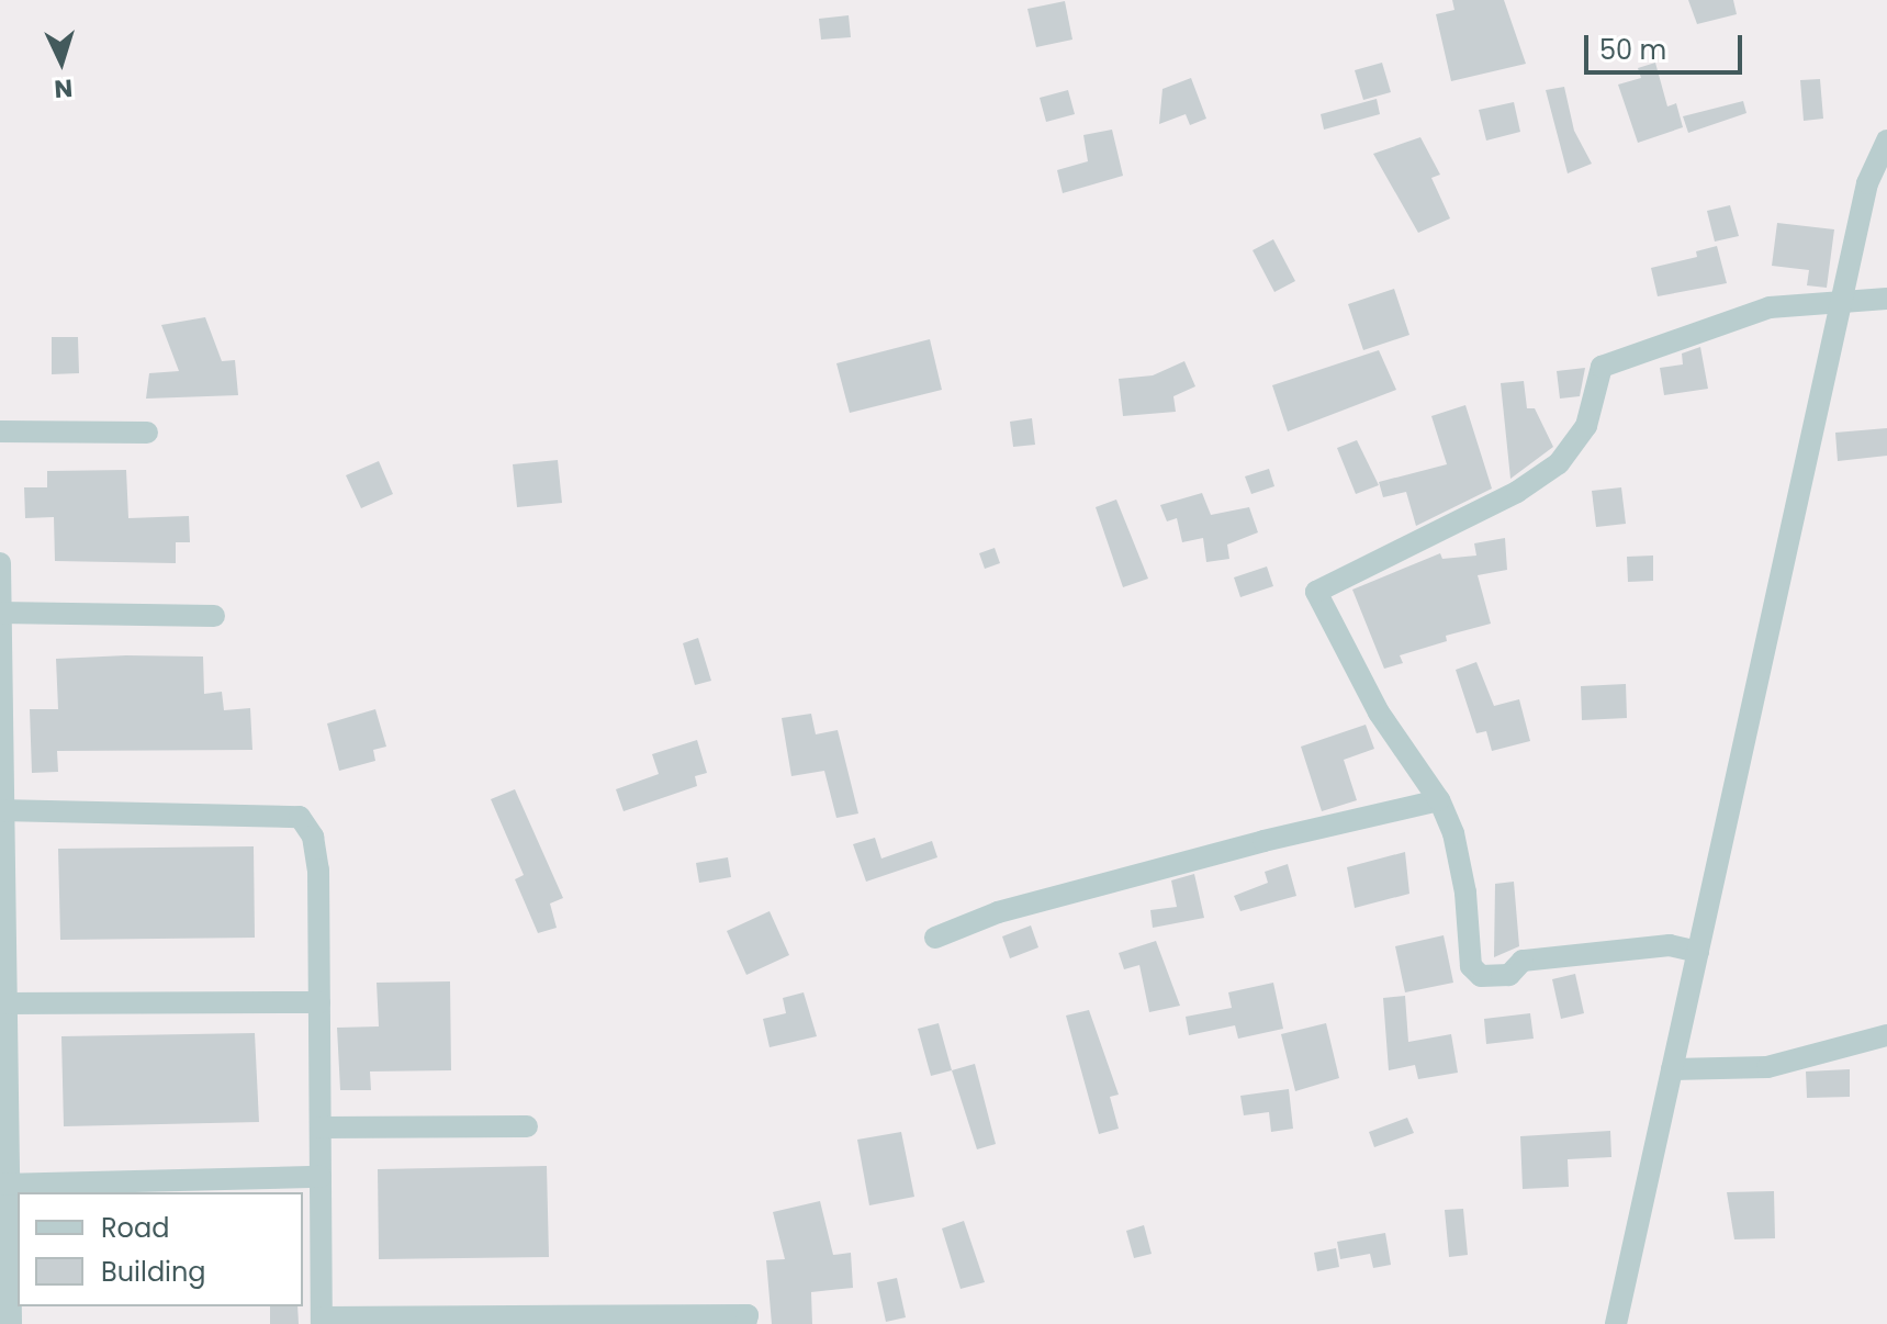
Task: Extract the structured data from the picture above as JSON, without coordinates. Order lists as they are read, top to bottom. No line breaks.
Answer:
{"legend":["Road","Building"],"scale_bar":"50 m","north":"bottom"}
